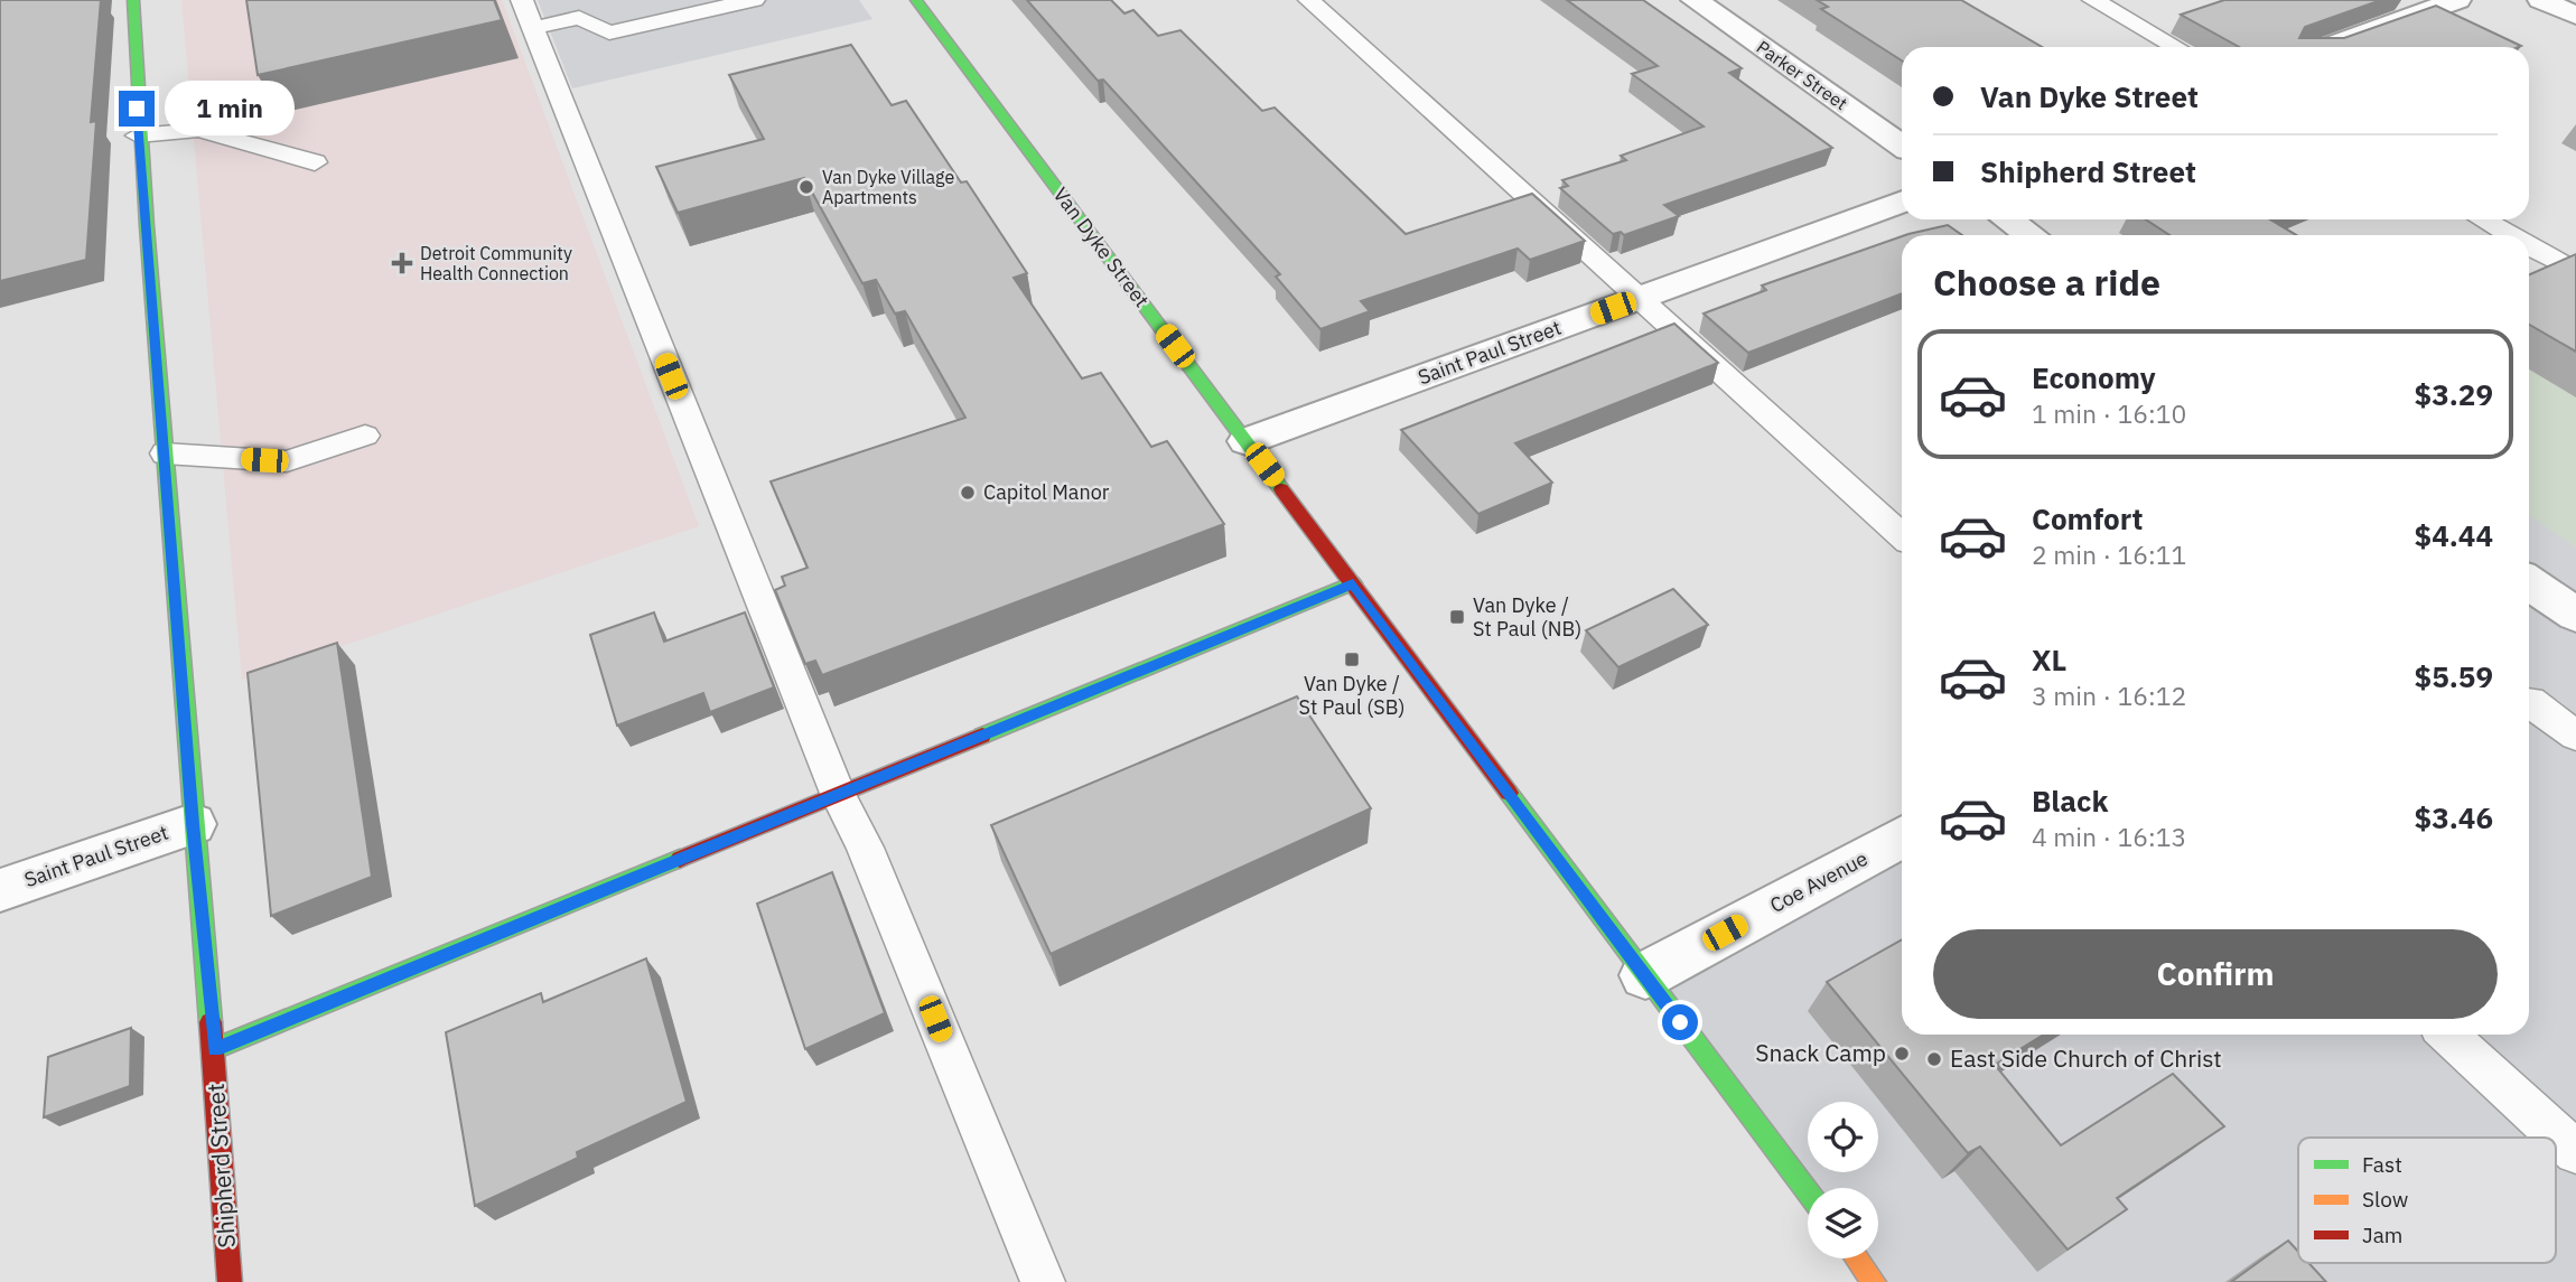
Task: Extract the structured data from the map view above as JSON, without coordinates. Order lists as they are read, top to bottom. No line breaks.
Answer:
{"streets":{"street":["Parker Street","Van Dyke Street","Saint Paul Street","Coe Avenue","Shipherd Street"]},"crossings":[["Van Dyke Street","Saint Paul Street"],["Van Dyke Street","Coe Avenue"],["Saint Paul Street","Shipherd Street"]],"places":{"other":["Van Dyke Village Apartments","Capitol Manor","Snack Camp","East Side Church of Christ"],"health":["Detroit Community Health Connection"],"transit":["Van Dyke / St Paul (NB)","Van Dyke / St Paul (SB)"]},"legend":["Fast","Slow","Jam"],"page":{"banner":["Van Dyke Street","Shipherd Street"],"bubble":"1 min","heading":"Choose a ride","list":[{"name":"Economy","note":"1 min · 16:10","value":"$3.29"},{"name":"Comfort","note":"2 min · 16:11","value":"$4.44"},{"name":"XL","note":"3 min · 16:12","value":"$5.59"},{"name":"Black","note":"4 min · 16:13","value":"$3.46"}],"buttons":"Confirm"}}
